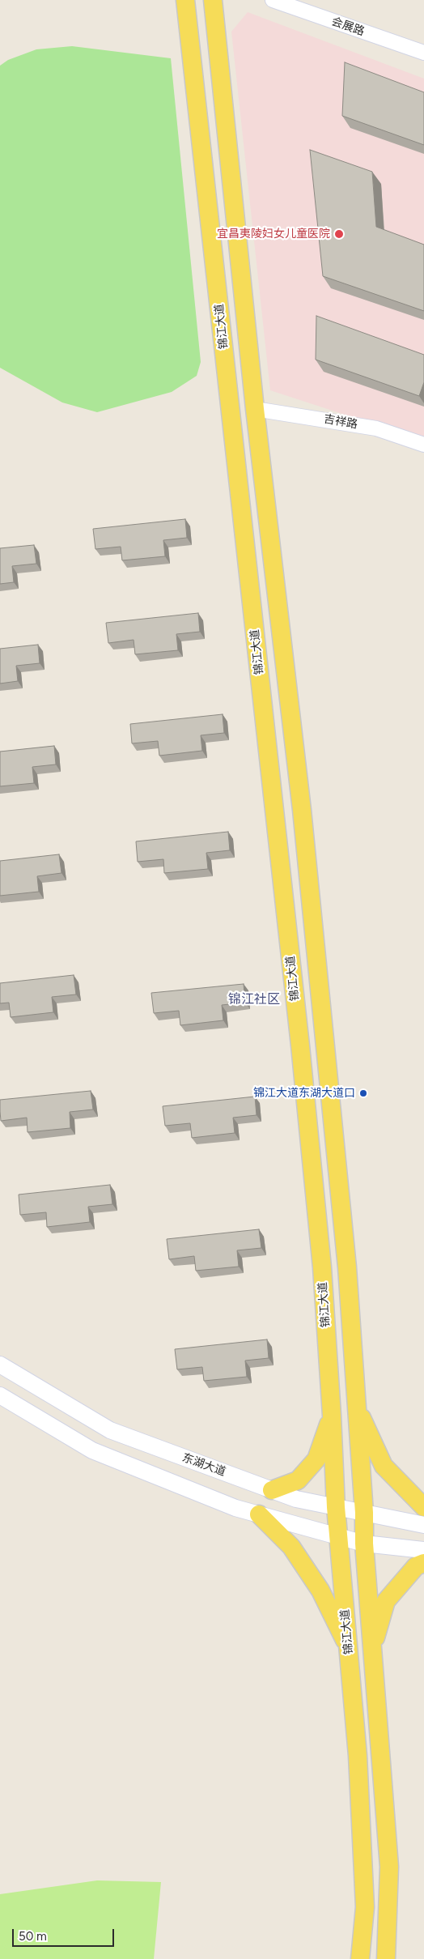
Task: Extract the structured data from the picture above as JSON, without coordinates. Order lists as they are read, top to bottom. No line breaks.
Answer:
{"streets":{"main road":["锦江大道","东湖大道"],"street":["会展路","吉祥路"]},"crossings":[["锦江大道","吉祥路"],["锦江大道","东湖大道"]],"districts":["锦江社区"],"places":["宜昌夷陵妇女儿童医院","锦江大道东湖大道口"],"scale_bar":"50 m"}
